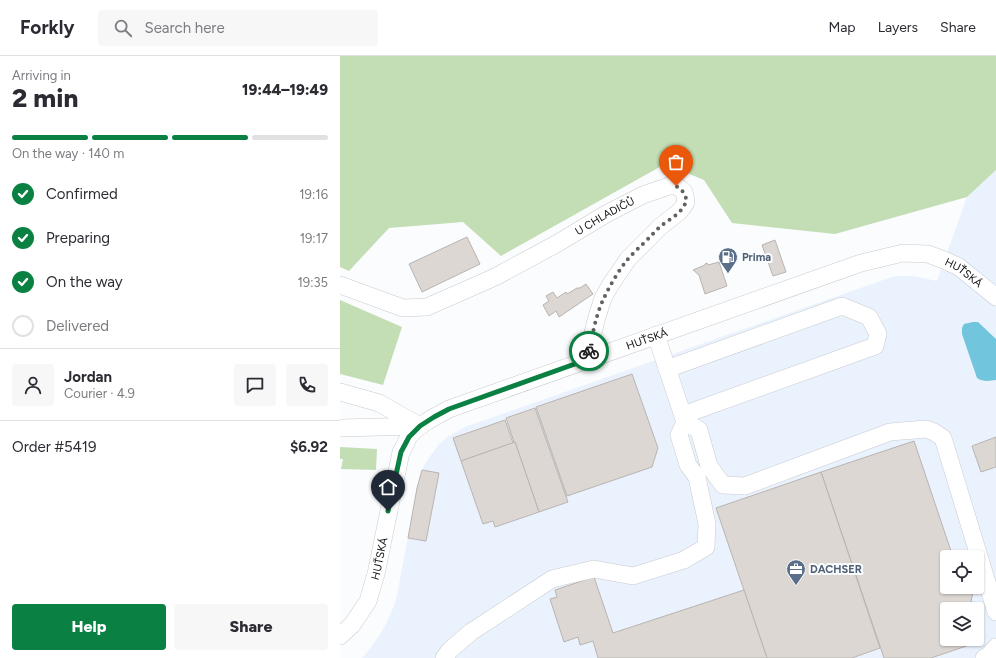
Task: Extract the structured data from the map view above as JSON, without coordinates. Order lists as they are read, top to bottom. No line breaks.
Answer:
{"streets":{"street":["U CHLADIČŮ","HUŤSKÁ"]},"crossings":[["U CHLADIČŮ","HUŤSKÁ"]],"places":{"fuel station":["Prima"],"office":["DACHSER"]},"page":{"header":"Forkly","search":"Search here","nav":["Map","Layers","Share"],"heading":["2 min","Arriving in","19:44–19:49"],"panel":["Jordan","Courier · 4.9","Order #5419","$6.92"],"bar":"On the way · 140 m","list":[["Confirmed","19:16"],["Preparing","19:17"],["On the way","19:35"],"Delivered"],"buttons":["Help","Share"]}}
